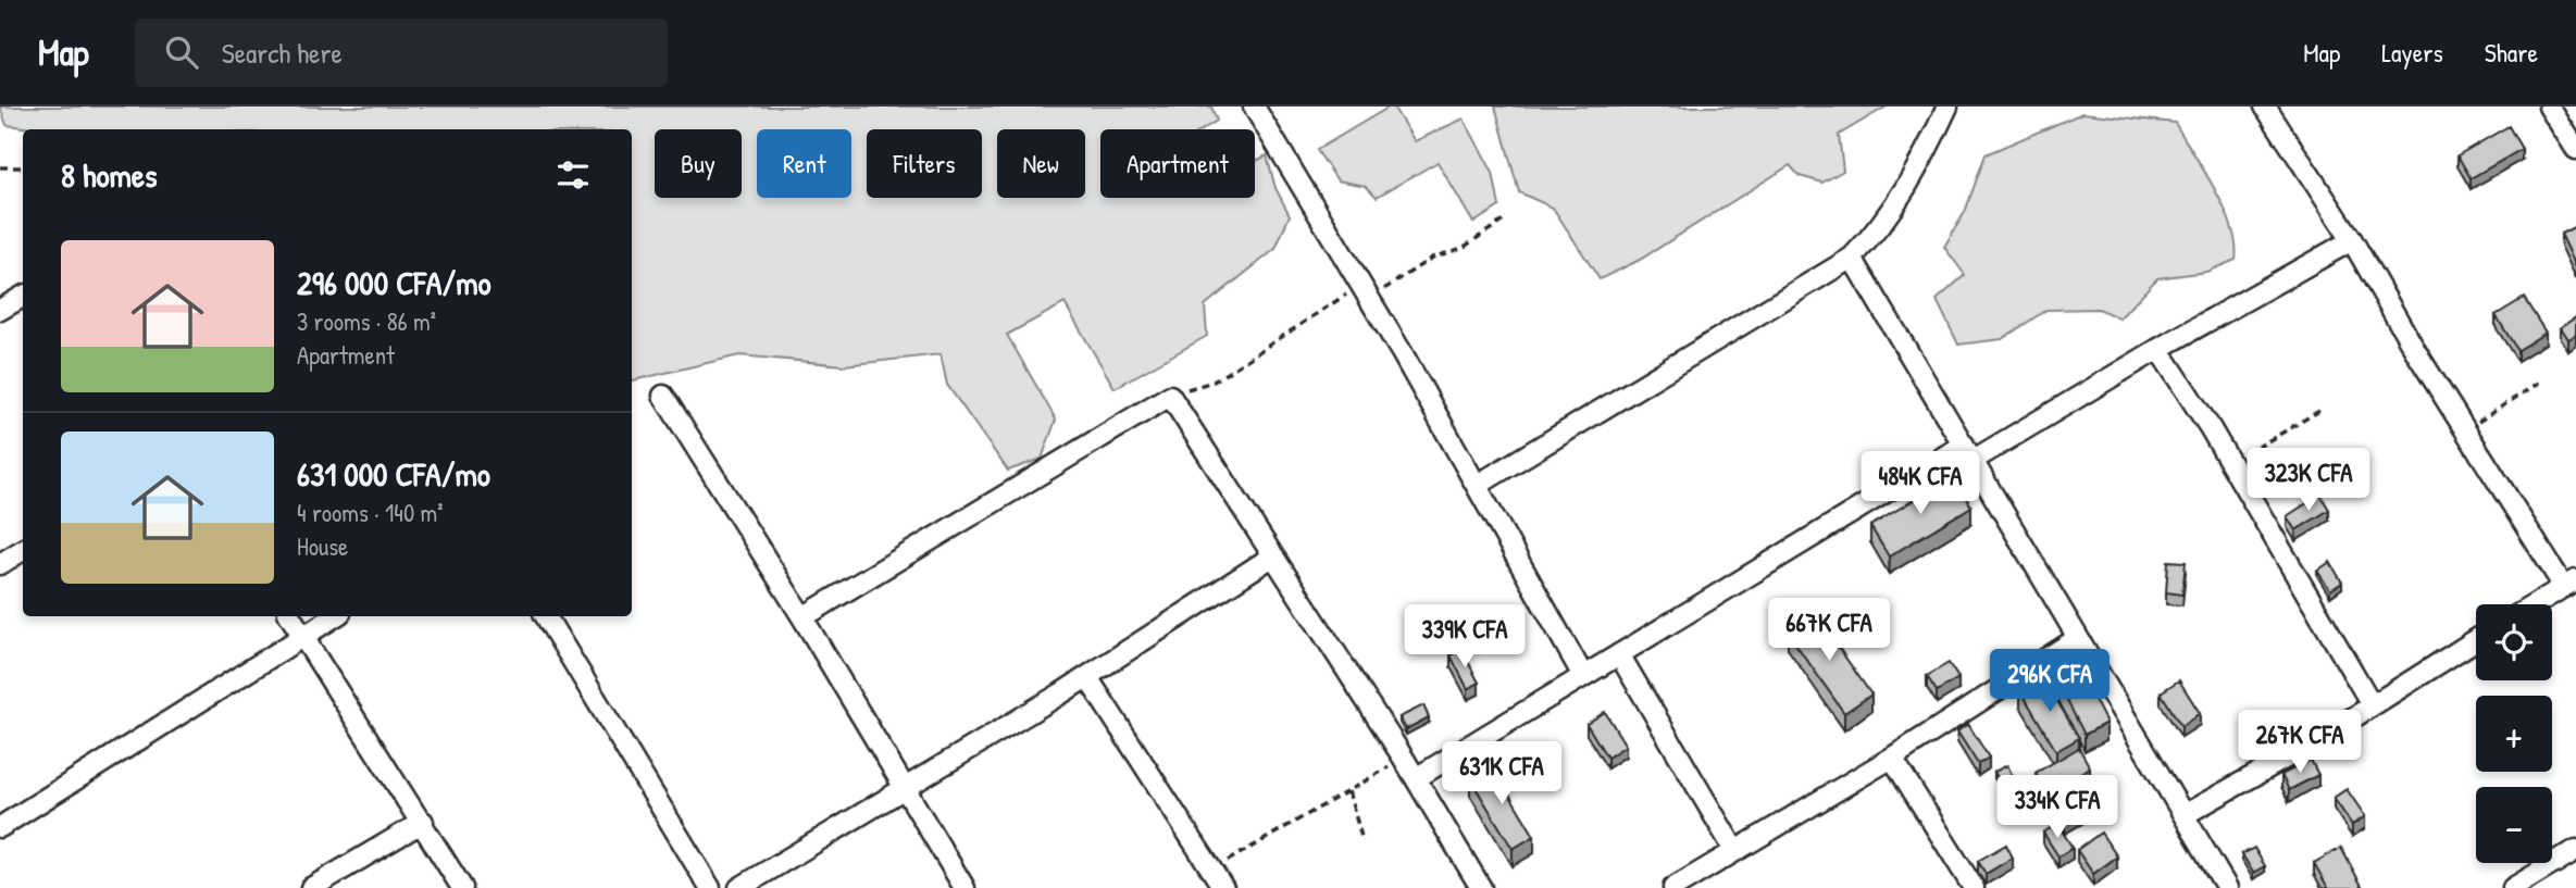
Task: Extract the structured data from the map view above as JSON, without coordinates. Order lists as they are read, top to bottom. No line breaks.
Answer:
{"page":{"header":"Map","search":"Search here","nav":["Map","Layers","Share"],"chip":["Buy","Rent","Filters","New","Apartment"],"heading":"8 homes","list":[{"name":"296 000 CFA/mo","note":"3 rooms · 86 m² · Apartment"},{"name":"631 000 CFA/mo","note":"4 rooms · 140 m² · House"}],"price":["323K CFA","484K CFA","667K CFA","339K CFA","296K CFA","267K CFA","631K CFA","334K CFA"],"map_buttons":["+","−"]}}
